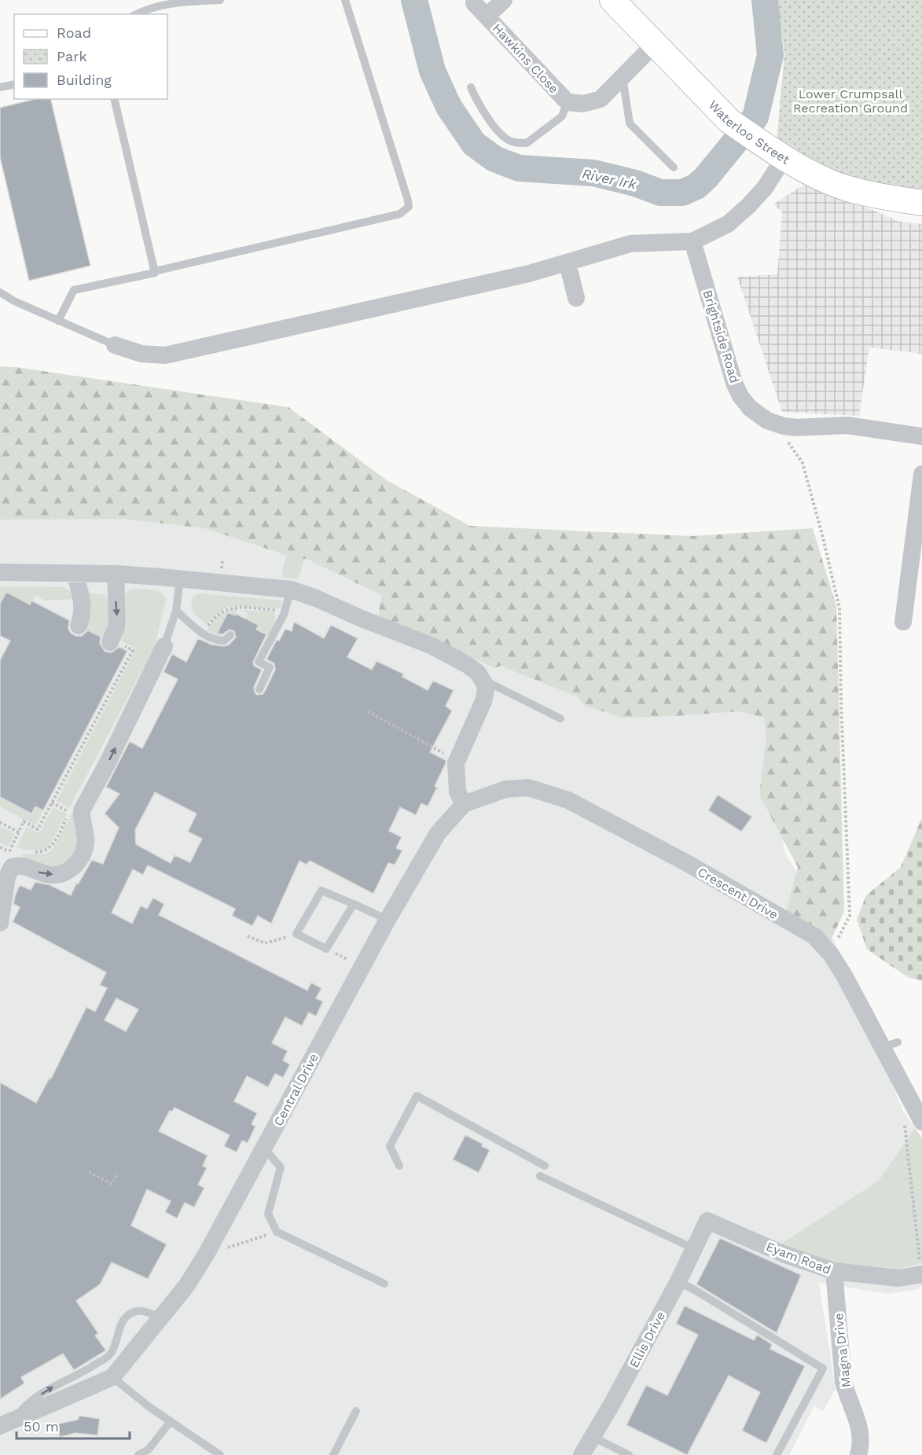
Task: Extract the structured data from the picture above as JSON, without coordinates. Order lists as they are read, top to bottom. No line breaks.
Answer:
{"streets":{"street":["Hawkins Close","Waterloo Street","Brightside Road","Crescent Drive","Central Drive","Eyam Road","Ellis Drive","Magna Drive"]},"crossings":[["Hawkins Close","Waterloo Street"],["Crescent Drive","Central Drive"],["Eyam Road","Ellis Drive"],["Eyam Road","Magna Drive"]],"water":["River Irk"],"parks":["Lower Crumpsall Recreation Ground"],"legend":["Road","Park","Building"],"scale_bar":"50 m"}
